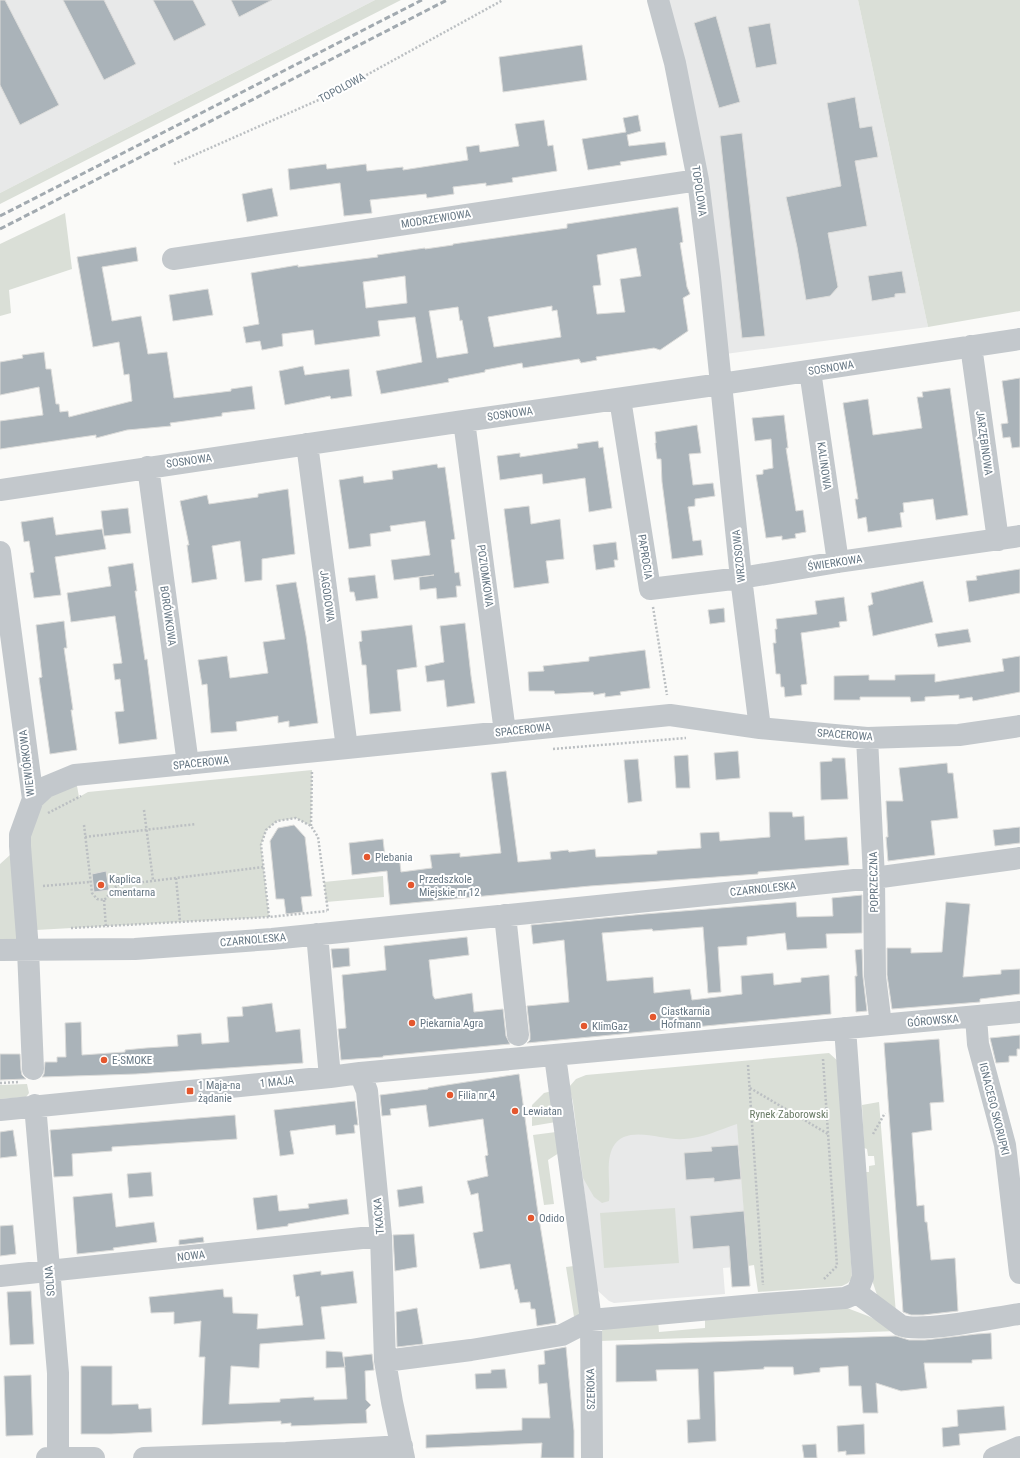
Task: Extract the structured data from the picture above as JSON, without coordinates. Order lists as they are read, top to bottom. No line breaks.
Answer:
{"streets":{"street":["TOPOLOWA","MODRZEWIOWA","SOSNOWA","JARZĘBINOWA","KALINOWA","WRZOSOWA","PAPROCIA","ŚWIERKOWA","POZIOMKOWA","JAGODOWA","BORÓWKOWA","SPACEROWA","WIEWIÓRKOWA","POPRZECZNA","CZARNOLESKA","GÓROWSKA","1 MAJA","IGNACEGO SKORUPKI","TKACKA","NOWA","SOLNA","SZEROKA"]},"crossings":[["TOPOLOWA","MODRZEWIOWA"],["TOPOLOWA","SOSNOWA"],["TOPOLOWA","WRZOSOWA"],["SOSNOWA","JARZĘBINOWA"],["SOSNOWA","KALINOWA"],["SOSNOWA","WRZOSOWA"],["SOSNOWA","PAPROCIA"],["SOSNOWA","POZIOMKOWA"],["SOSNOWA","JAGODOWA"],["SOSNOWA","BORÓWKOWA"],["JARZĘBINOWA","ŚWIERKOWA"],["KALINOWA","ŚWIERKOWA"],["WRZOSOWA","ŚWIERKOWA"],["WRZOSOWA","SPACEROWA"],["PAPROCIA","ŚWIERKOWA"],["PAPROCIA","SPACEROWA"],["POZIOMKOWA","SPACEROWA"],["JAGODOWA","SPACEROWA"],["BORÓWKOWA","SPACEROWA"],["SPACEROWA","WIEWIÓRKOWA"],["SPACEROWA","POPRZECZNA"],["WIEWIÓRKOWA","CZARNOLESKA"],["POPRZECZNA","CZARNOLESKA"],["POPRZECZNA","GÓROWSKA"],["GÓROWSKA","IGNACEGO SKORUPKI"],["1 MAJA","TKACKA"],["1 MAJA","SOLNA"],["TKACKA","NOWA"],["NOWA","SOLNA"]],"parks":["Rynek Zaborowski"],"places":{"other":["Plebania","Kaplica cmentarna","Przedszkole Miejskie nr 12","Ciastkarnia Hofmann","Piekarnia Agra","KlimGaz","E-SMOKE","Filia nr 4","Lewiatan","Odido"],"transit":["1 Maja-na żądanie"]}}
